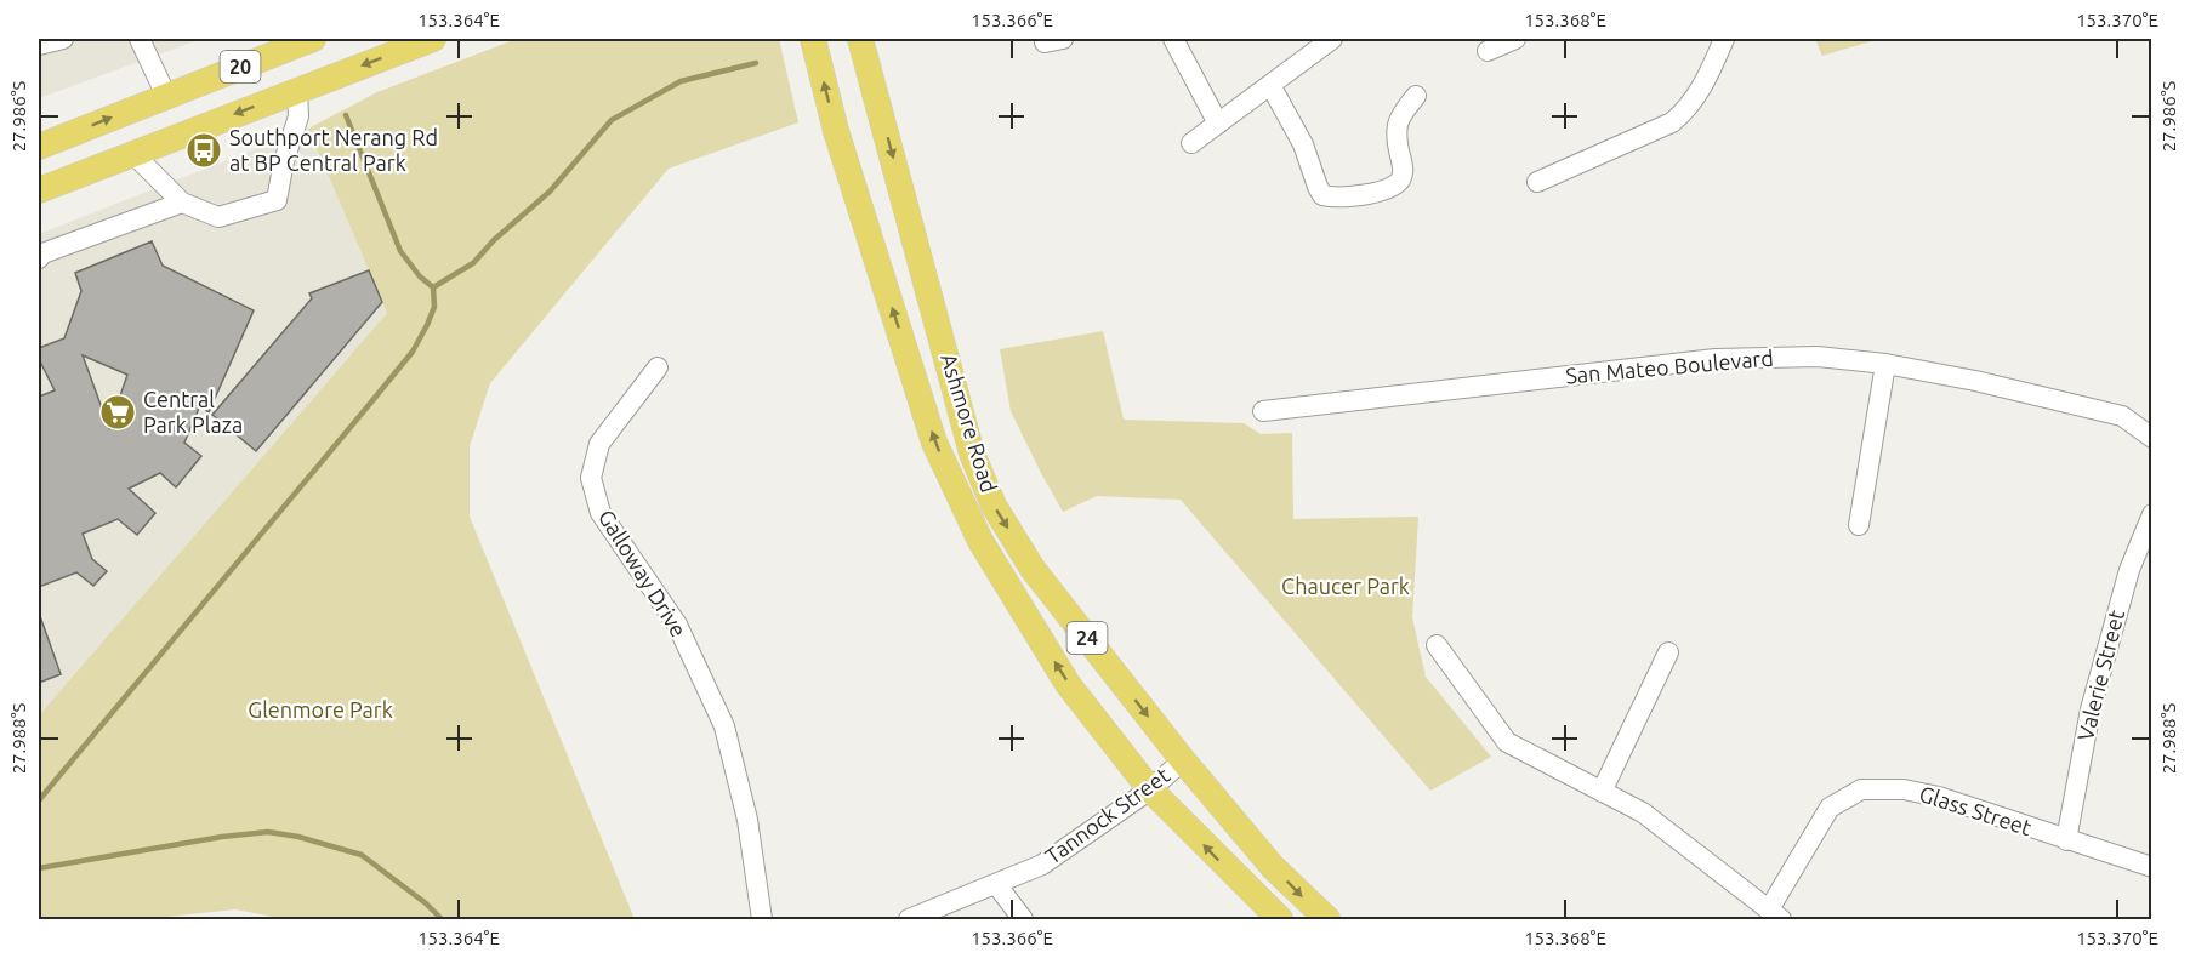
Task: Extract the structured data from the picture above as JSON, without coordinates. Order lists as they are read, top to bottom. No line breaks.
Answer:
{"streets":{"main road":["20","Ashmore Road","24"],"street":["San Mateo Boulevard","Galloway Drive","Valerie Street","Glass Street","Tannock Street"]},"crossings":[["Ashmore Road","Tannock Street"],["Valerie Street","Glass Street"]],"parks":["Chaucer Park","Glenmore Park"],"places":{"bus stop":["Southport Nerang Rd at BP Central Park"],"supermarket":["Central Park Plaza"]},"coordinates":["153.364°E","153.366°E","153.368°E","153.370°E","27.986°S","27.988°S"]}
